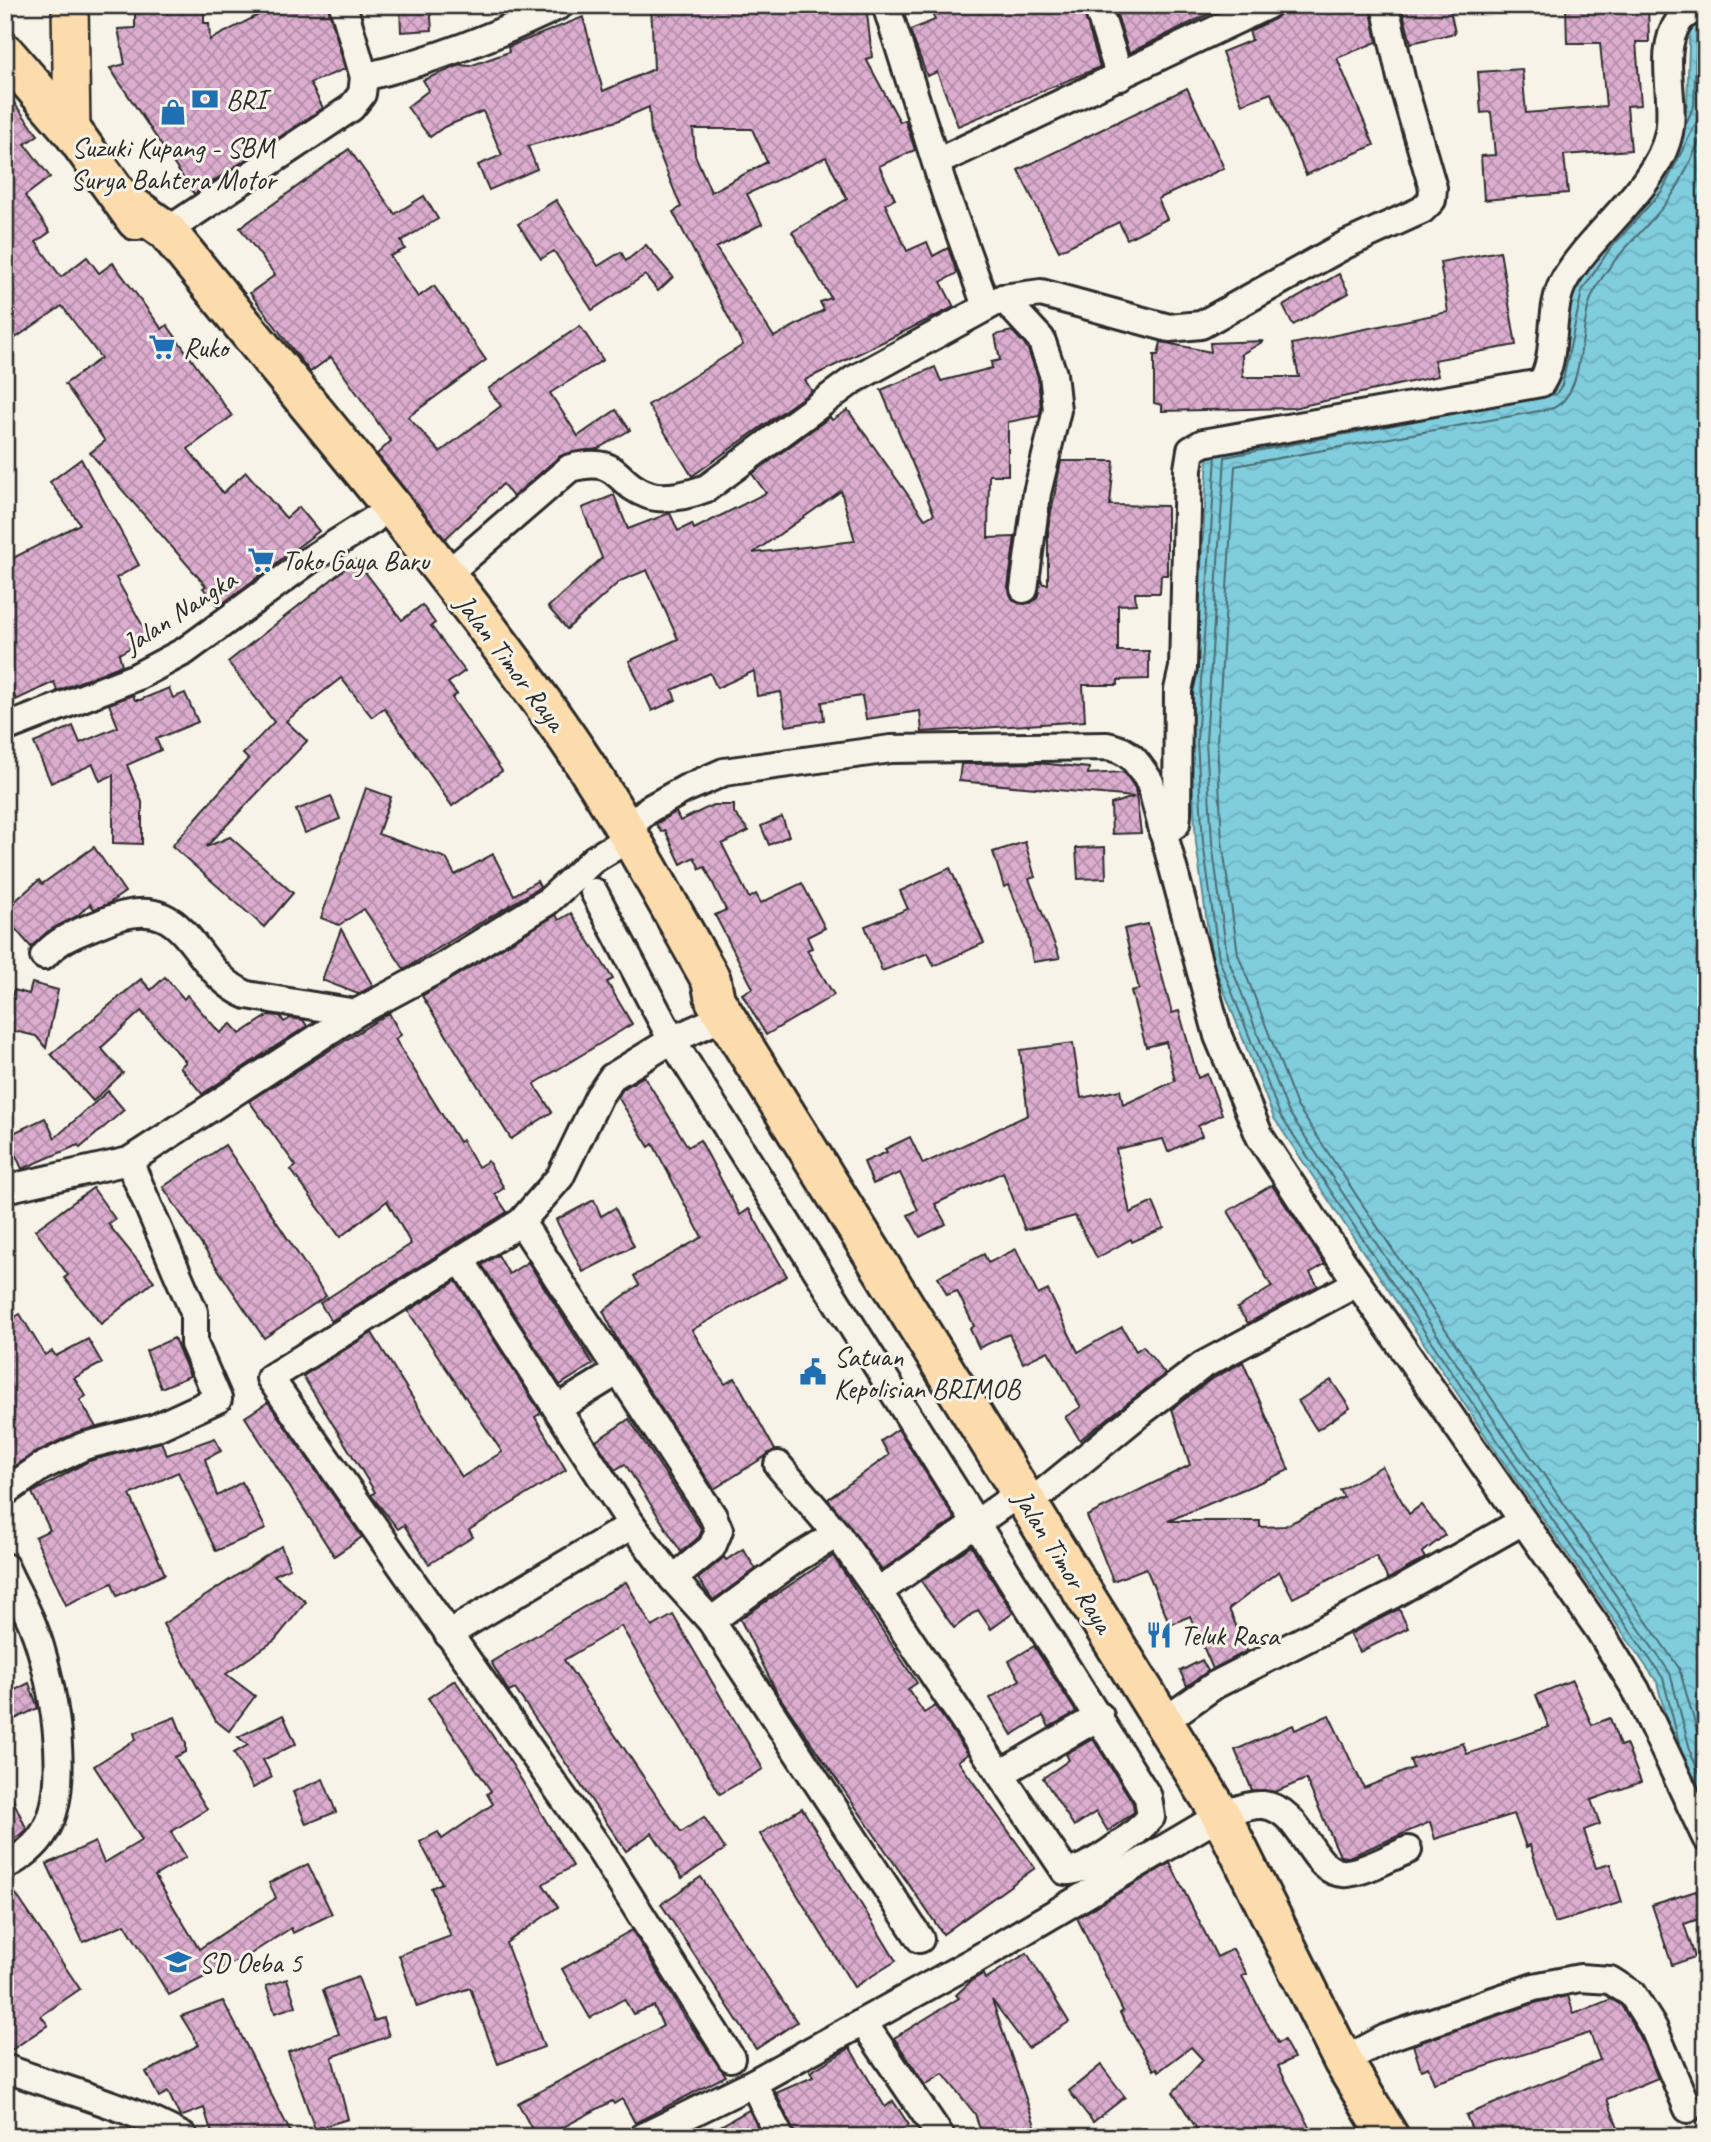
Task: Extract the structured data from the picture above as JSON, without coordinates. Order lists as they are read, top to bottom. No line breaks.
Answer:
{"streets":{"highway":["Jalan Timor Raya"],"street":["Jalan Nangka"]},"crossings":[["Jalan Nangka","Jalan Timor Raya"]],"places":{"bank":["BRI"],"shop":["Suzuki Kupang - SBM Surya Bahtera Motor"],"supermarket":["Ruko","Toko Gaya Baru"],"public building":["Satuan Kepolisian BRIMOB"],"restaurant":["Teluk Rasa"],"school or university":["SD Oeba 5"]}}
